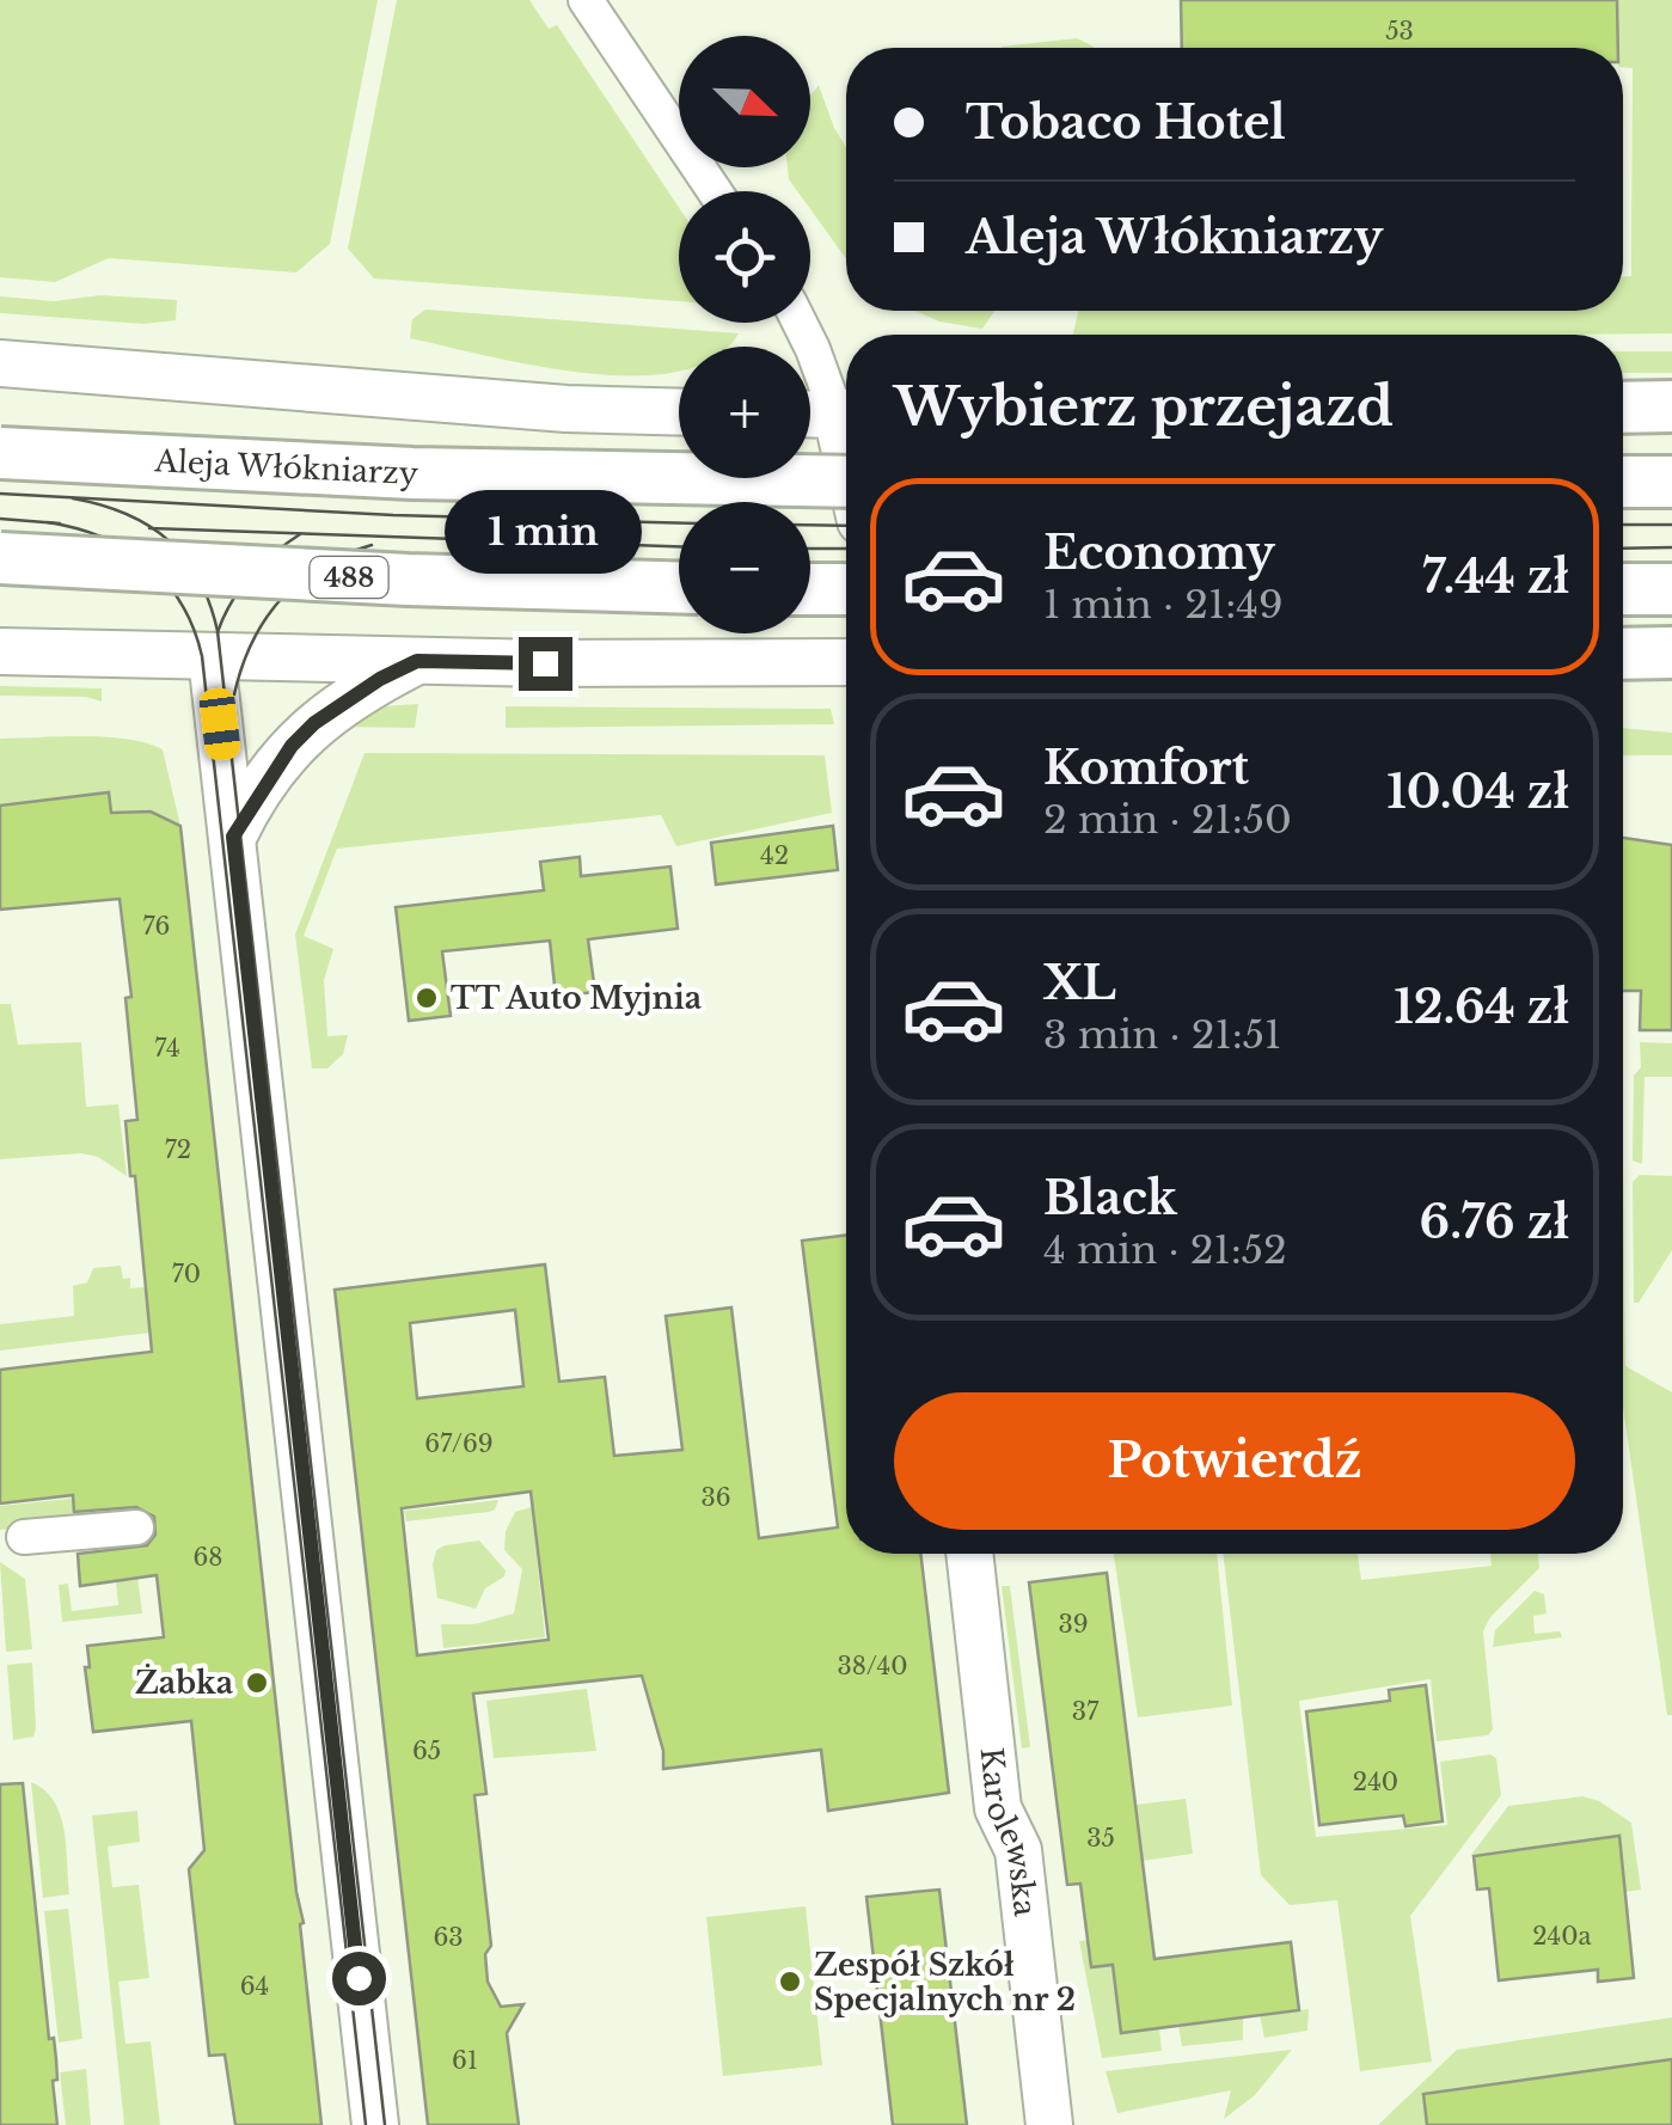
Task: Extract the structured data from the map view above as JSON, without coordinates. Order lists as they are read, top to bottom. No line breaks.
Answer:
{"streets":{"main road":["Aleja Włókniarzy","488"],"street":["Karolewska"]},"places":["TT Auto Myjnia","Żabka","Zespół Szkół Specjalnych nr 2"],"house_numbers":["53","42","76","74","72","70","67/69","36","68","39","38/40","37","65","240","35","240a","63","64","61"],"north":"bottom right","page":{"map_buttons":["+","−"],"banner":["Tobaco Hotel","Aleja Włókniarzy"],"heading":"Wybierz przejazd","list":[{"name":"Economy","note":"1 min · 21:49","value":"7.44 zł"},{"name":"Komfort","note":"2 min · 21:50","value":"10.04 zł"},{"name":"XL","note":"3 min · 21:51","value":"12.64 zł"},{"name":"Black","note":"4 min · 21:52","value":"6.76 zł"}],"bubble":"1 min","buttons":"Potwierdź"}}
